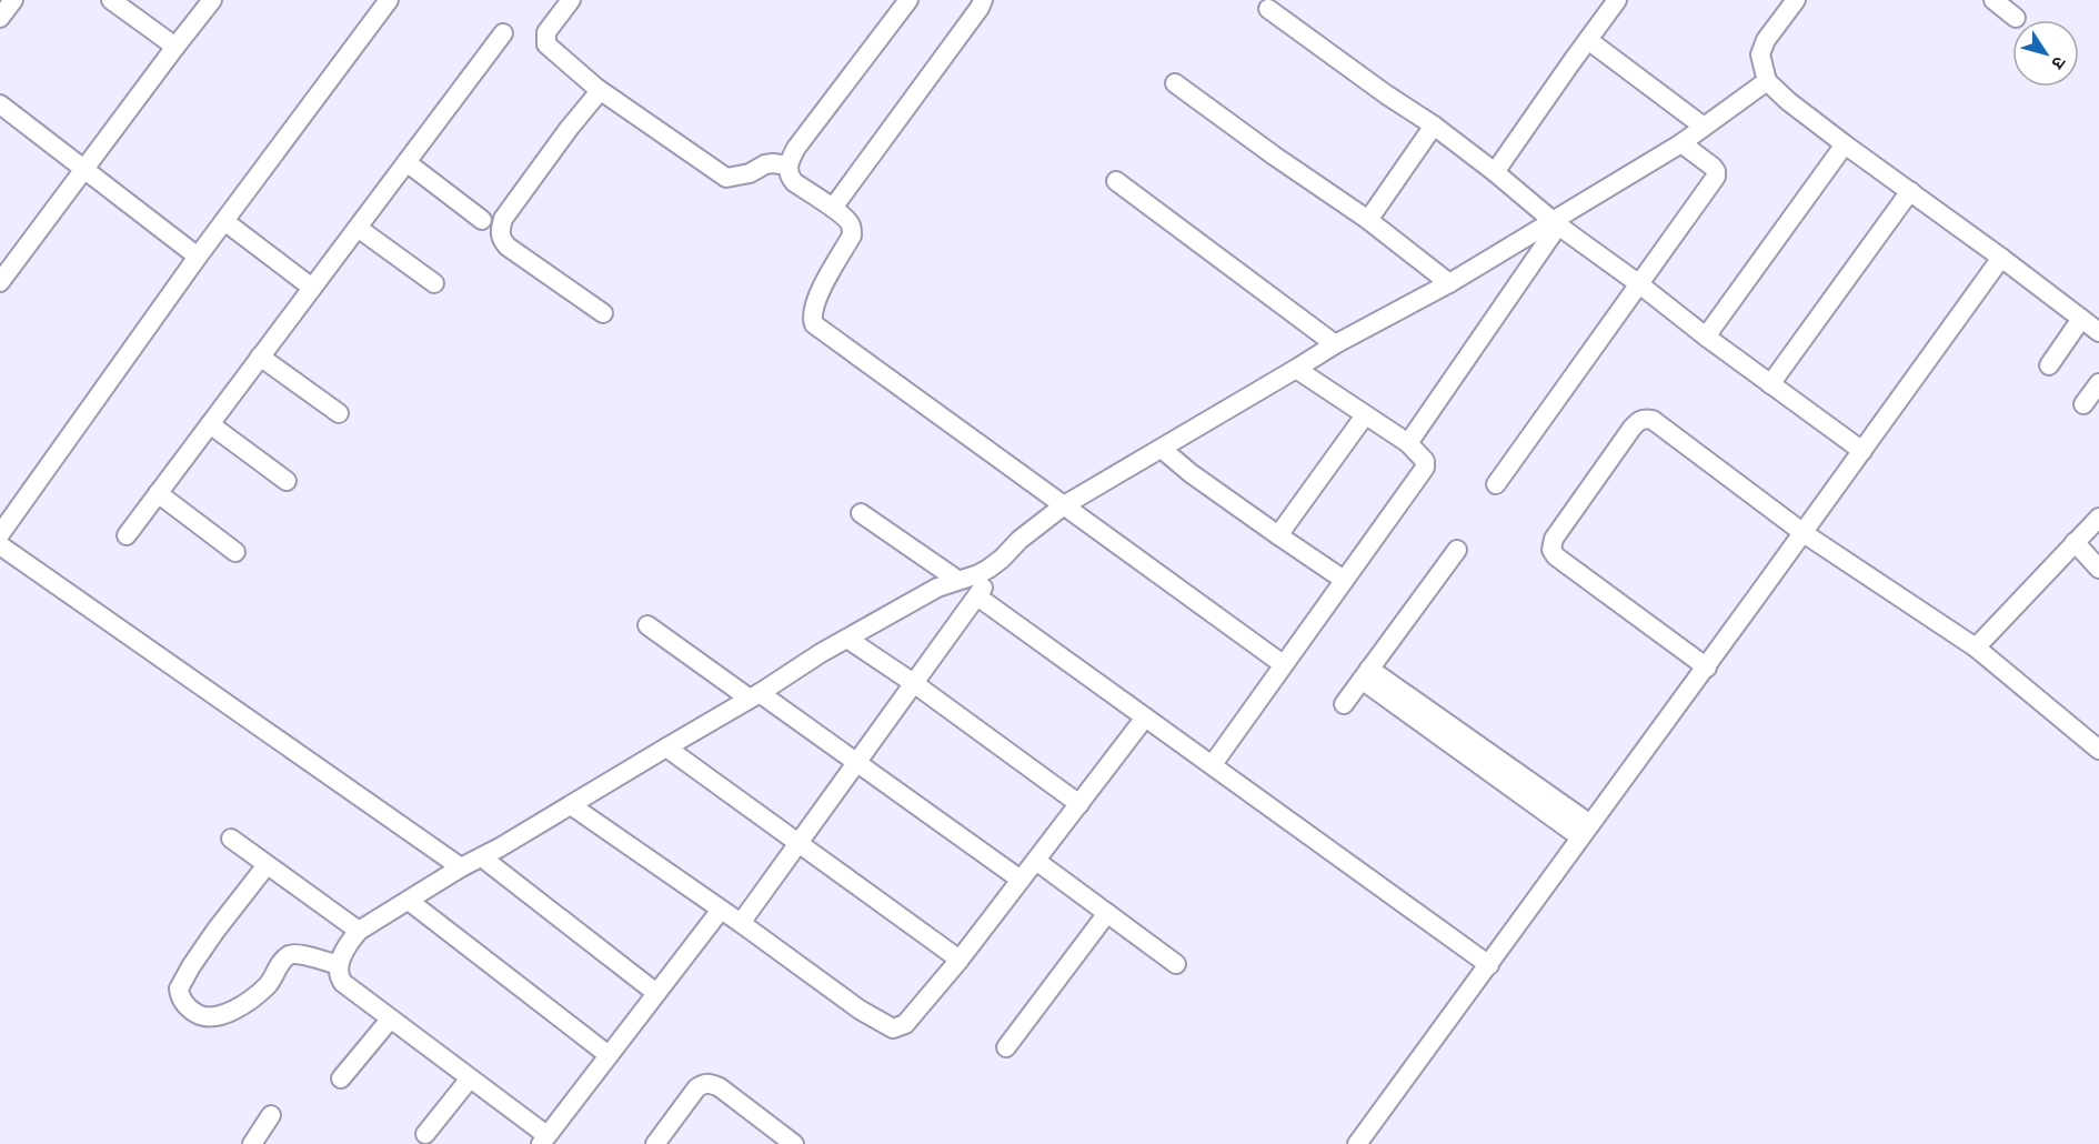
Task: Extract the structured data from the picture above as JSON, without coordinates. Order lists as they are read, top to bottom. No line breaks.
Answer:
{"north":"bottom right"}
